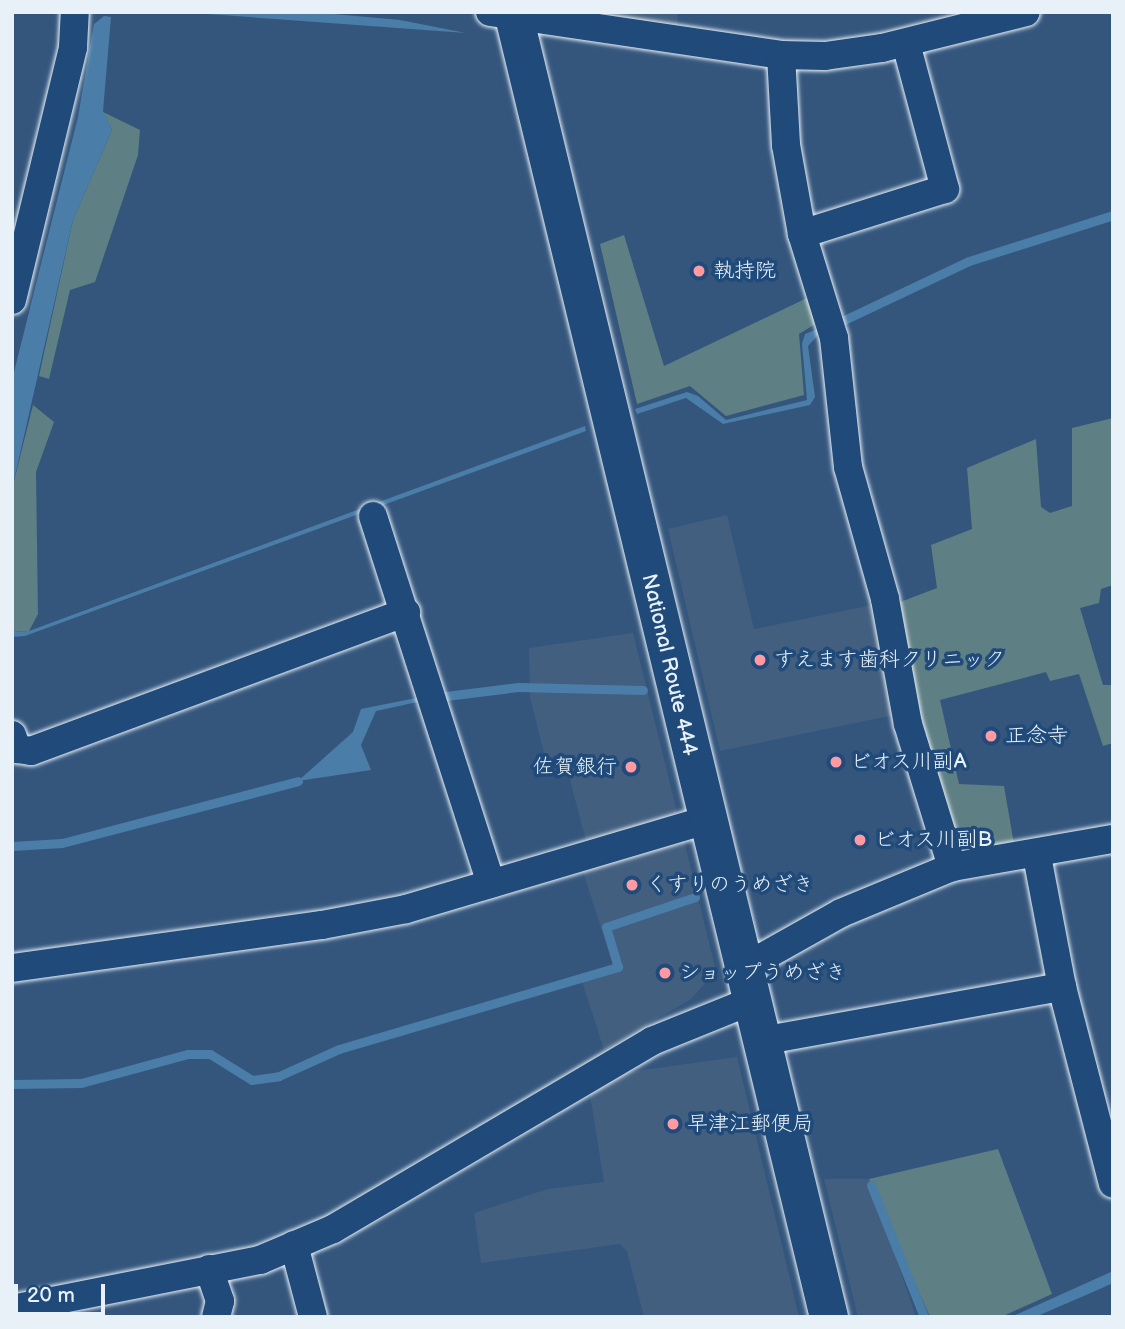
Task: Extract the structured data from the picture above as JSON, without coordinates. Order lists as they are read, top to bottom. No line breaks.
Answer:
{"streets":{"highway":["National Route 444"]},"places":["執持院","すえます歯科クリニック","正念寺","ビオス川副A","佐賀銀行","ビオス川副B","くすりのうめざき","ショップうめざき","早津江郵便局"],"scale_bar":"20 m"}
